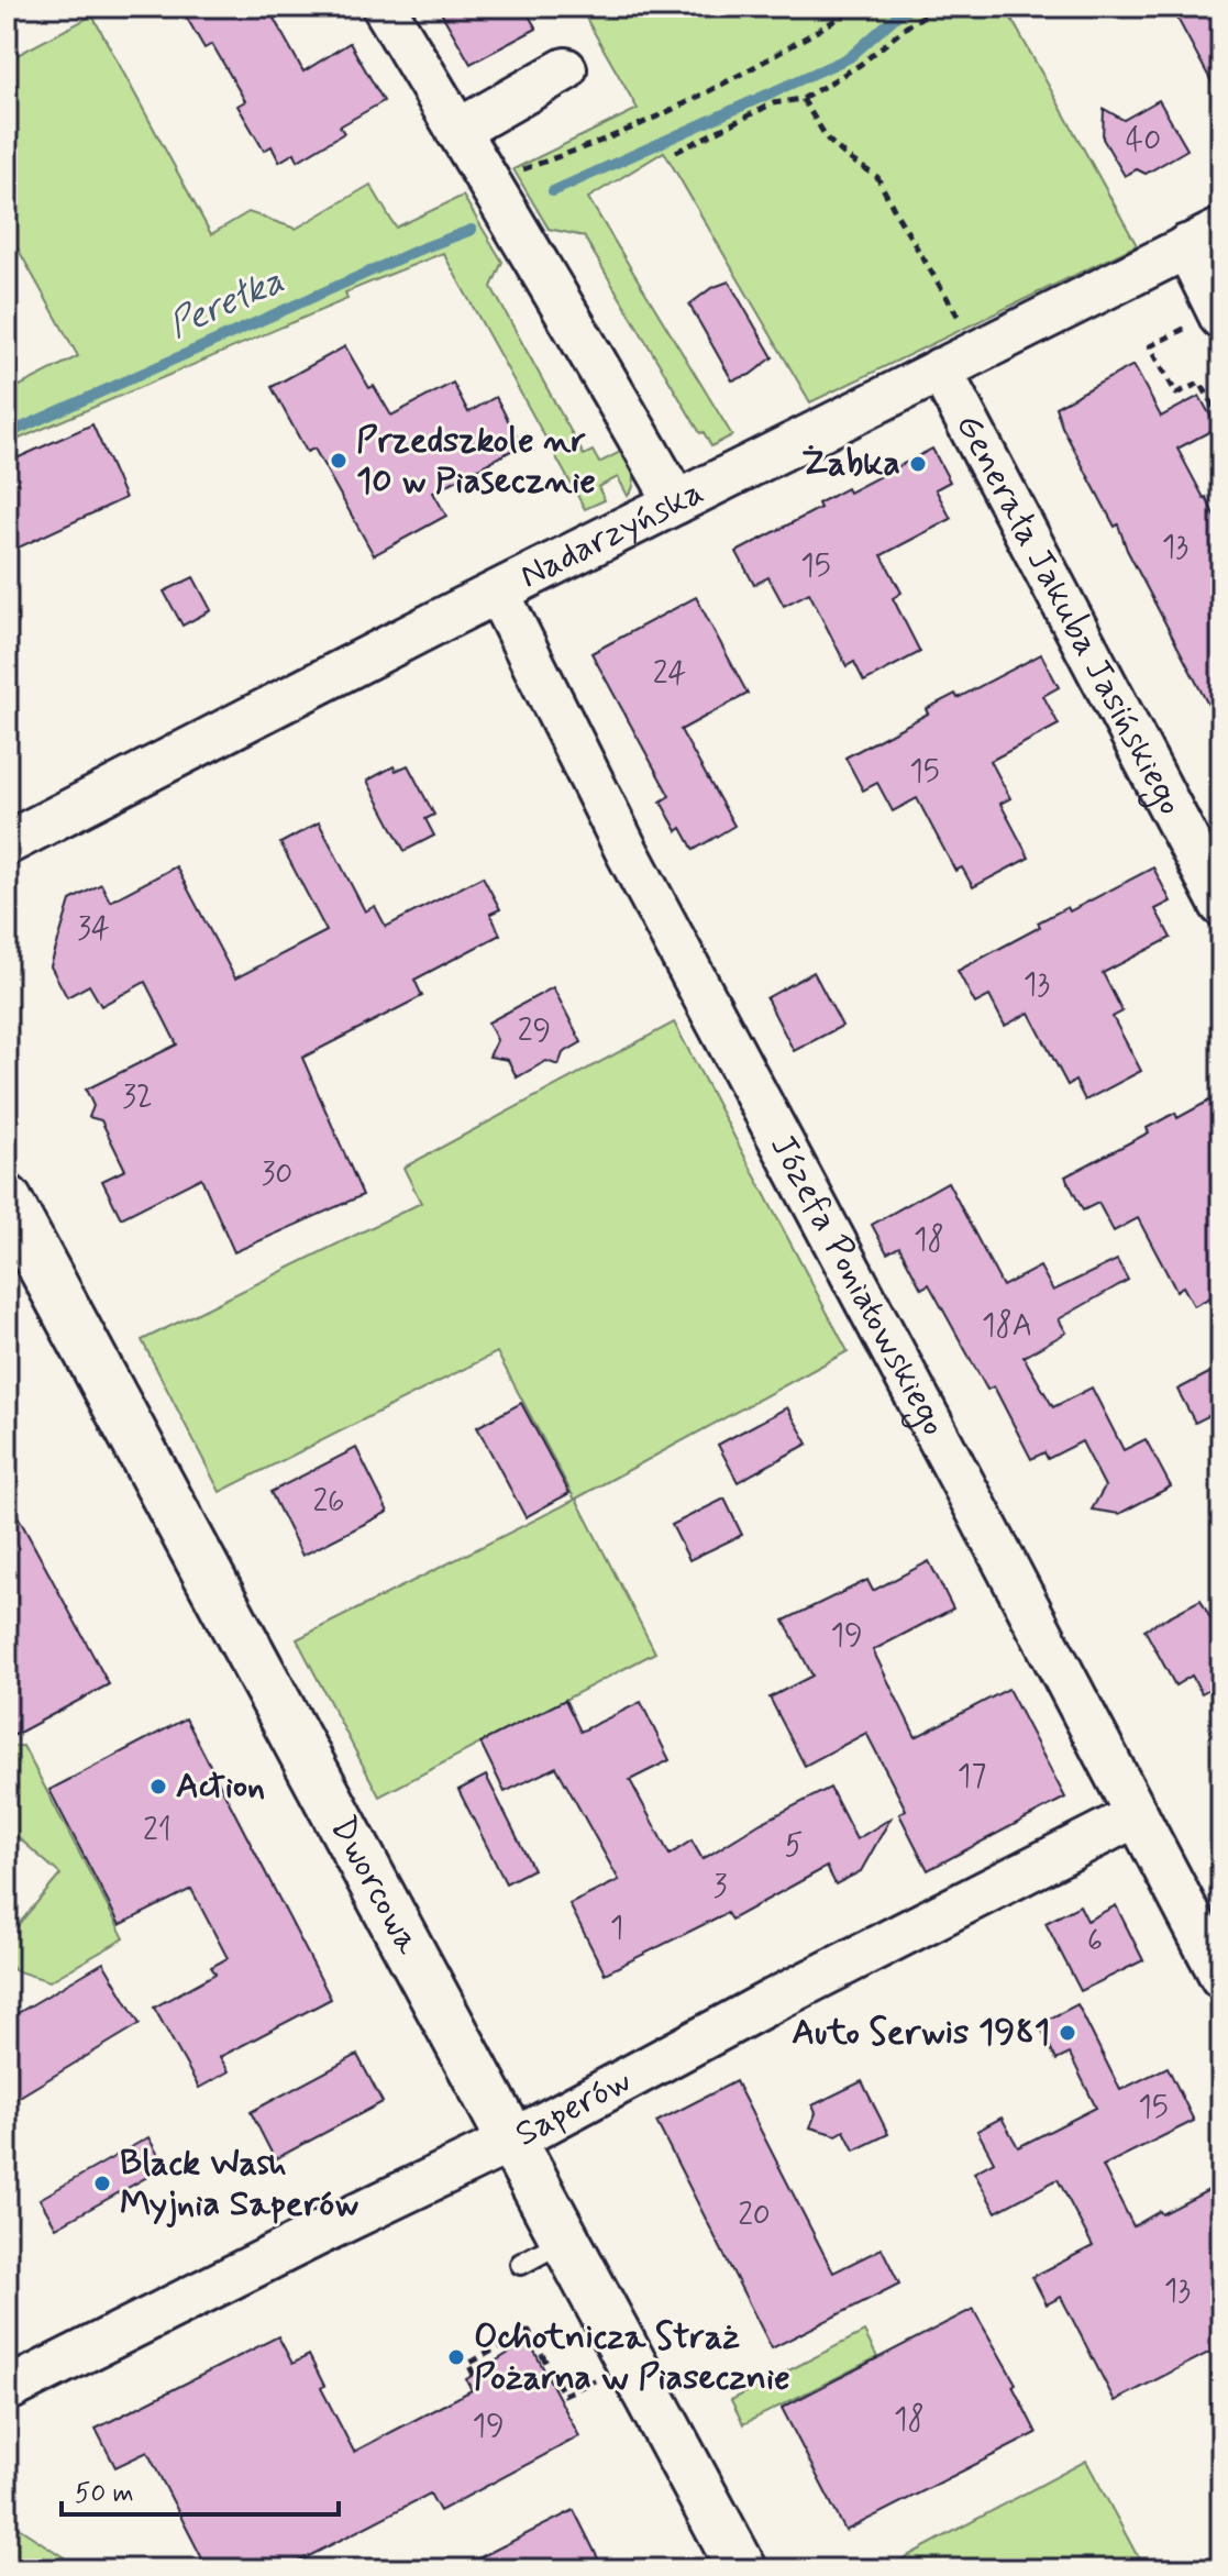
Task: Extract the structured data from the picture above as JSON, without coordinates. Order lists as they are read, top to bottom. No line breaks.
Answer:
{"streets":{"street":["Nadarzyńska","Generała Jakuba Jasińskiego","Józefa Poniatowskiego","Dworcowa","Saperów"]},"crossings":[["Nadarzyńska","Generała Jakuba Jasińskiego"],["Nadarzyńska","Józefa Poniatowskiego"],["Józefa Poniatowskiego","Saperów"],["Dworcowa","Saperów"]],"water":["Perełka"],"places":["Przedszkole nr 10 w Piasecznie","Żabka","Action","Auto Serwis 1981","Black Wash Myjnia Saperów","Ochotnicza Straż Pożarna w Piasecznie"],"house_numbers":["40","13","15","24","15","34","13","29","32","30","18","18A","26","19","17","21","5","3","1","6","15","20","13","18","19"],"scale_bar":"50 m"}
